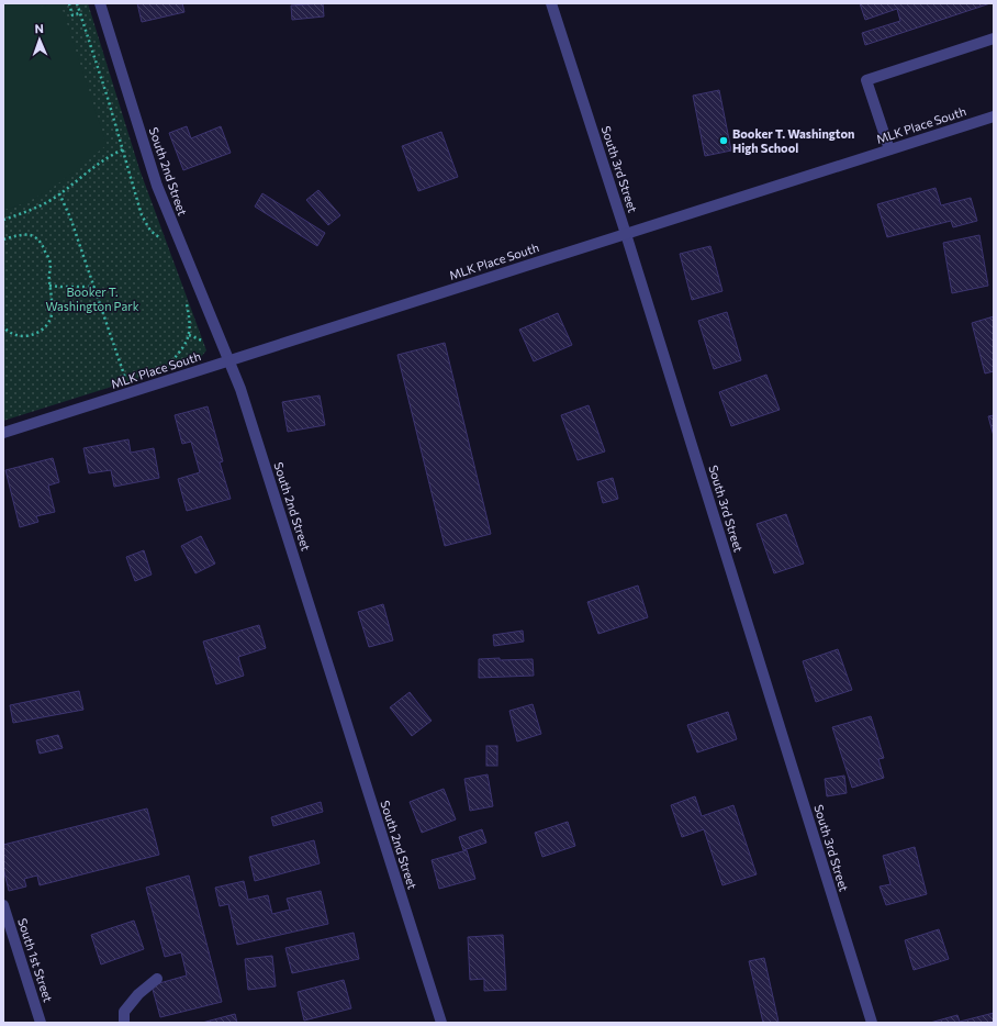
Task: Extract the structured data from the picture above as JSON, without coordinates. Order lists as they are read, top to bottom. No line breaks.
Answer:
{"streets":{"street":["MLK Place South","South 3rd Street","South 2nd Street","South 1st Street"]},"crossings":[["MLK Place South","South 3rd Street"],["MLK Place South","South 2nd Street"]],"parks":["Booker T. Washington Park"],"places":["Booker T. Washington High School"],"north":"top"}
